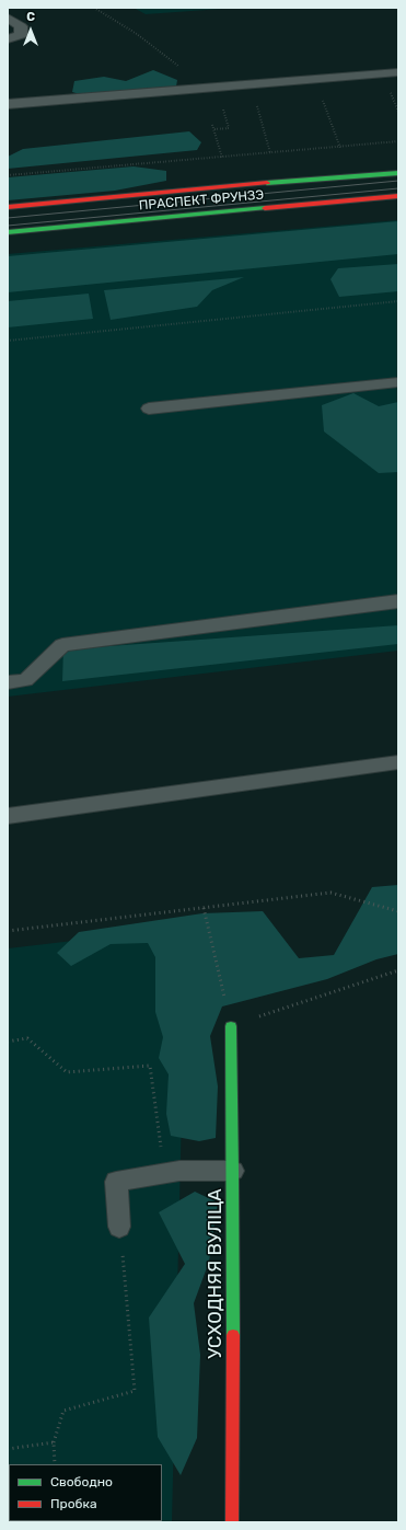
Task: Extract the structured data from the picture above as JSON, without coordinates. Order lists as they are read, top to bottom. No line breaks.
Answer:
{"streets":{"main road":["ПРАСПЕКТ ФРУНЗЭ","УСХОДНЯЯ ВУЛІЦА"]},"legend":["Свободно","Пробка"],"north":"top"}
